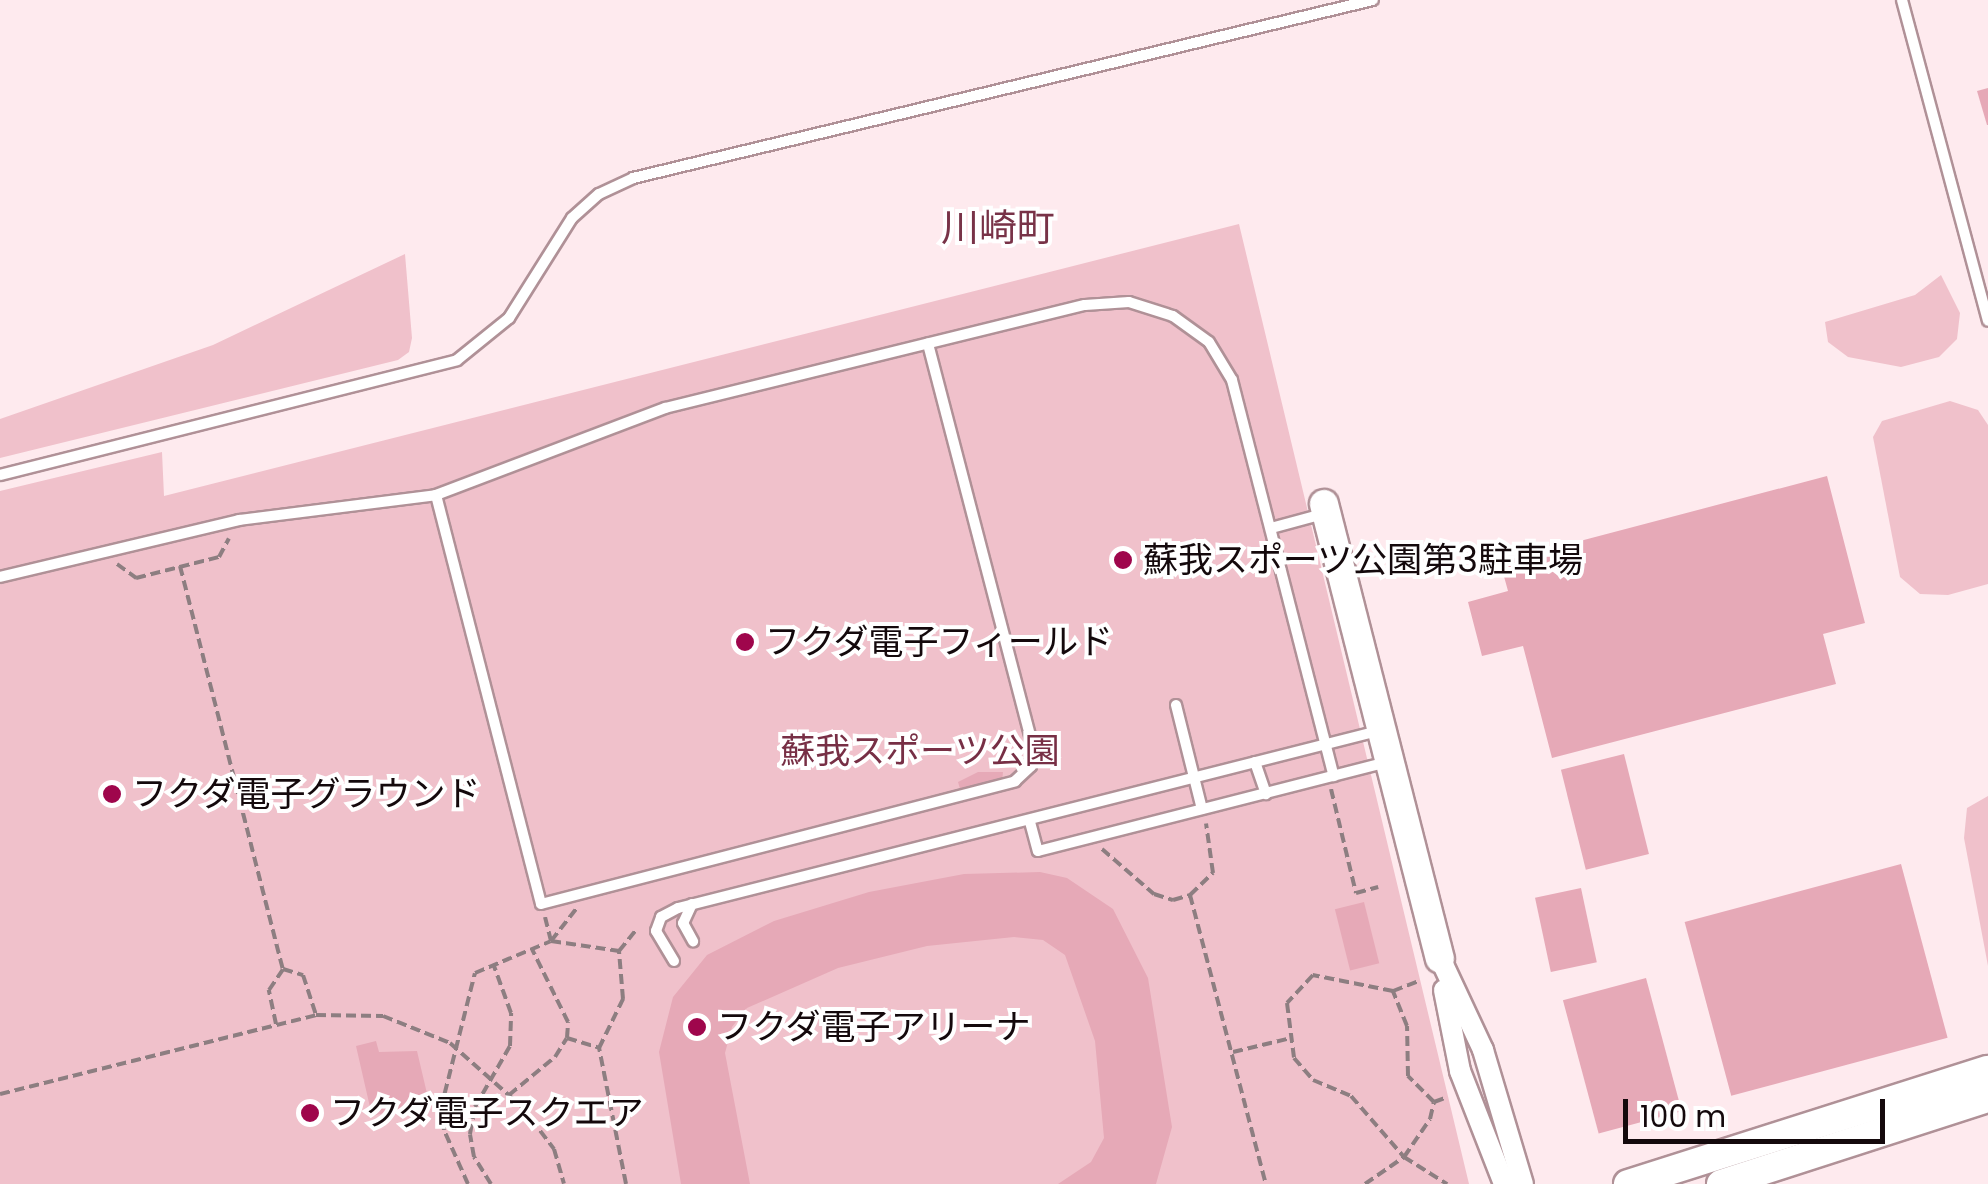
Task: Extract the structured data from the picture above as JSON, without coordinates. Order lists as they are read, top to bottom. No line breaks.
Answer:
{"districts":["川崎町"],"parks":["蘇我スポーツ公園"],"places":["蘇我スポーツ公園第3駐車場","フクダ電子フィールド","フクダ電子グラウンド","フクダ電子アリーナ","フクダ電子スクエア"],"scale_bar":"100 m"}
